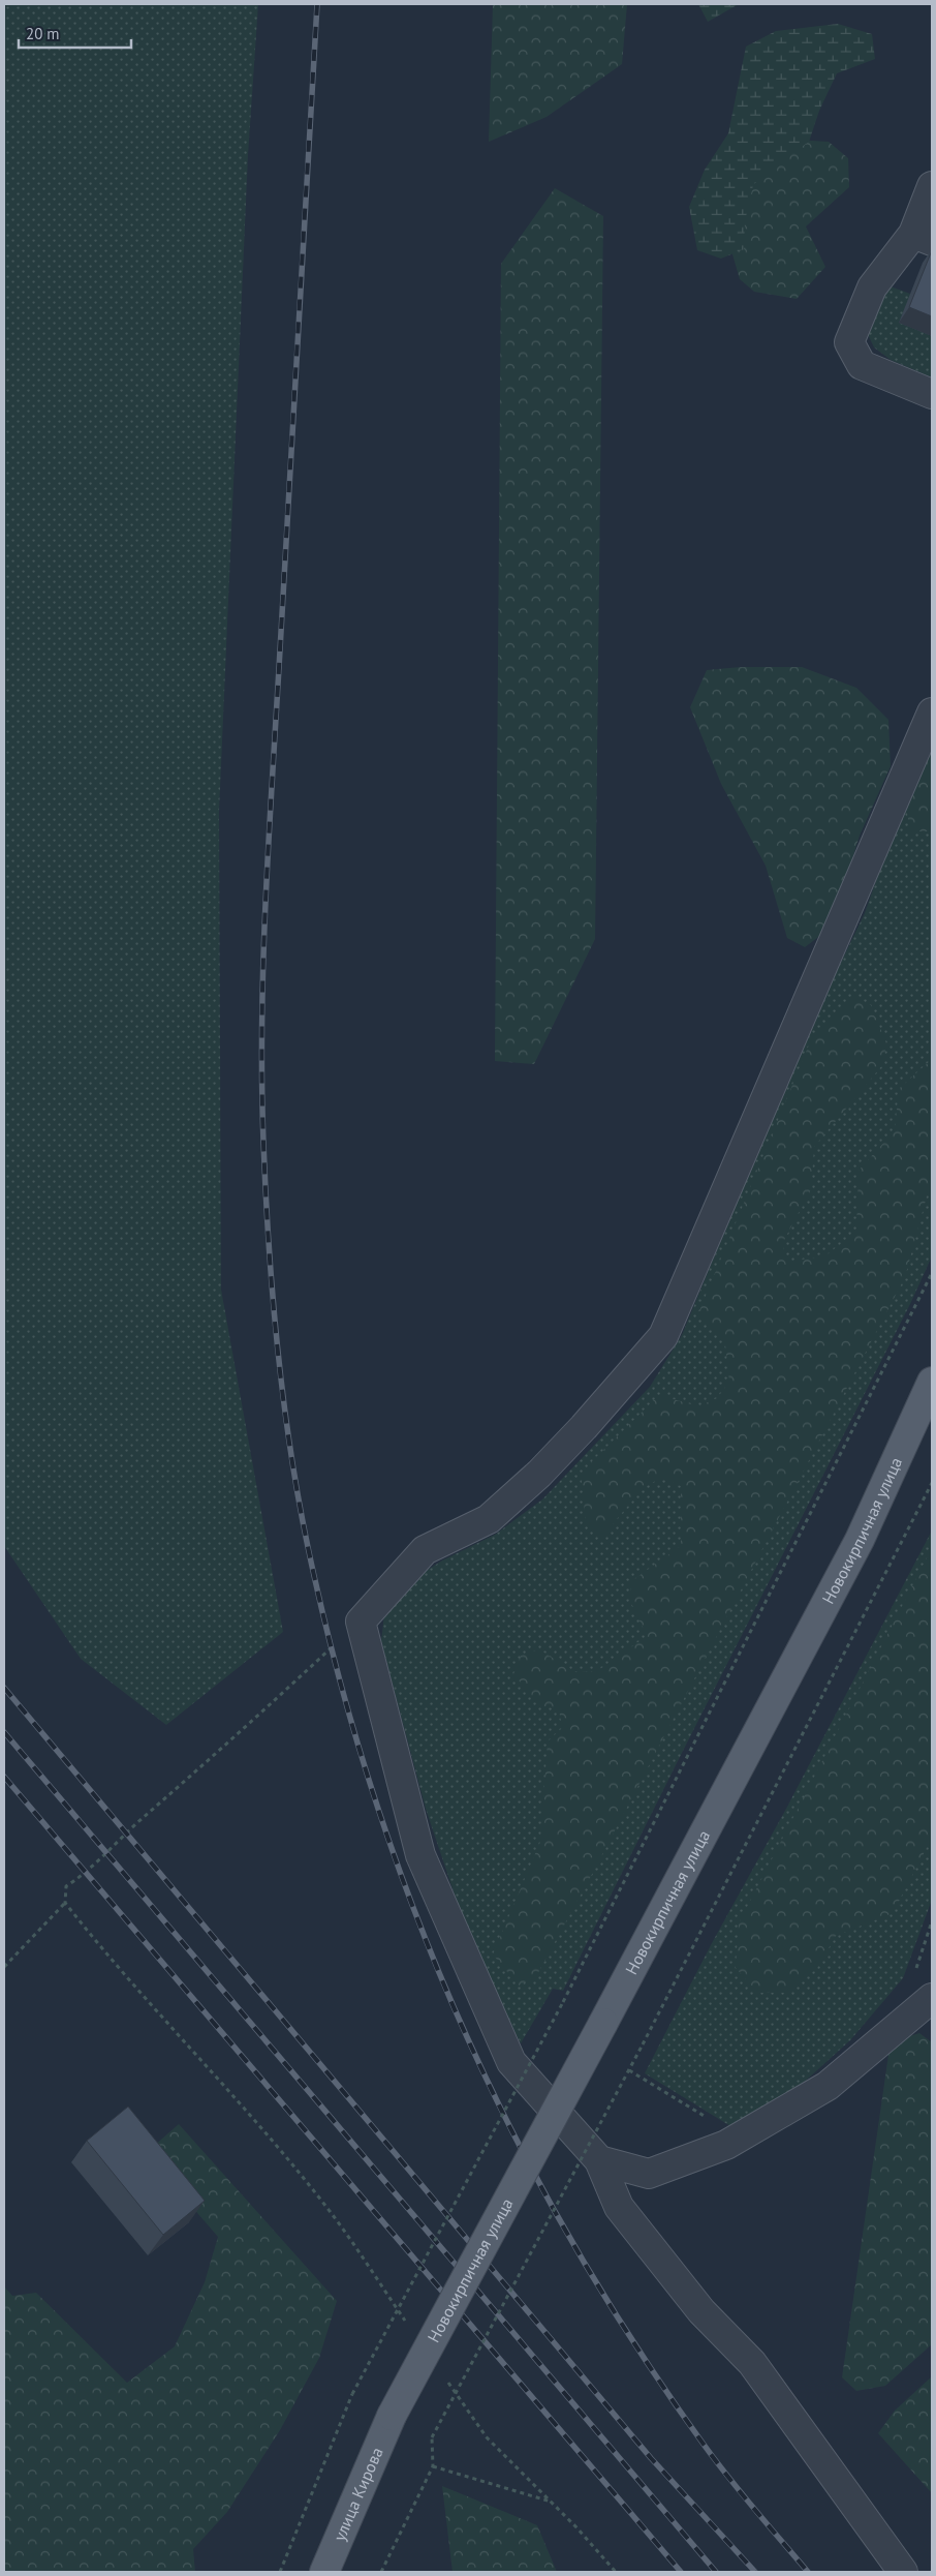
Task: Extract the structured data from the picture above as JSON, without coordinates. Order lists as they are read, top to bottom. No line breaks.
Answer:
{"streets":{"main road":["Новокирпичная улица","улица Кирова"]},"crossings":[["Новокирпичная улица","улица Кирова"]],"scale_bar":"20 m"}
